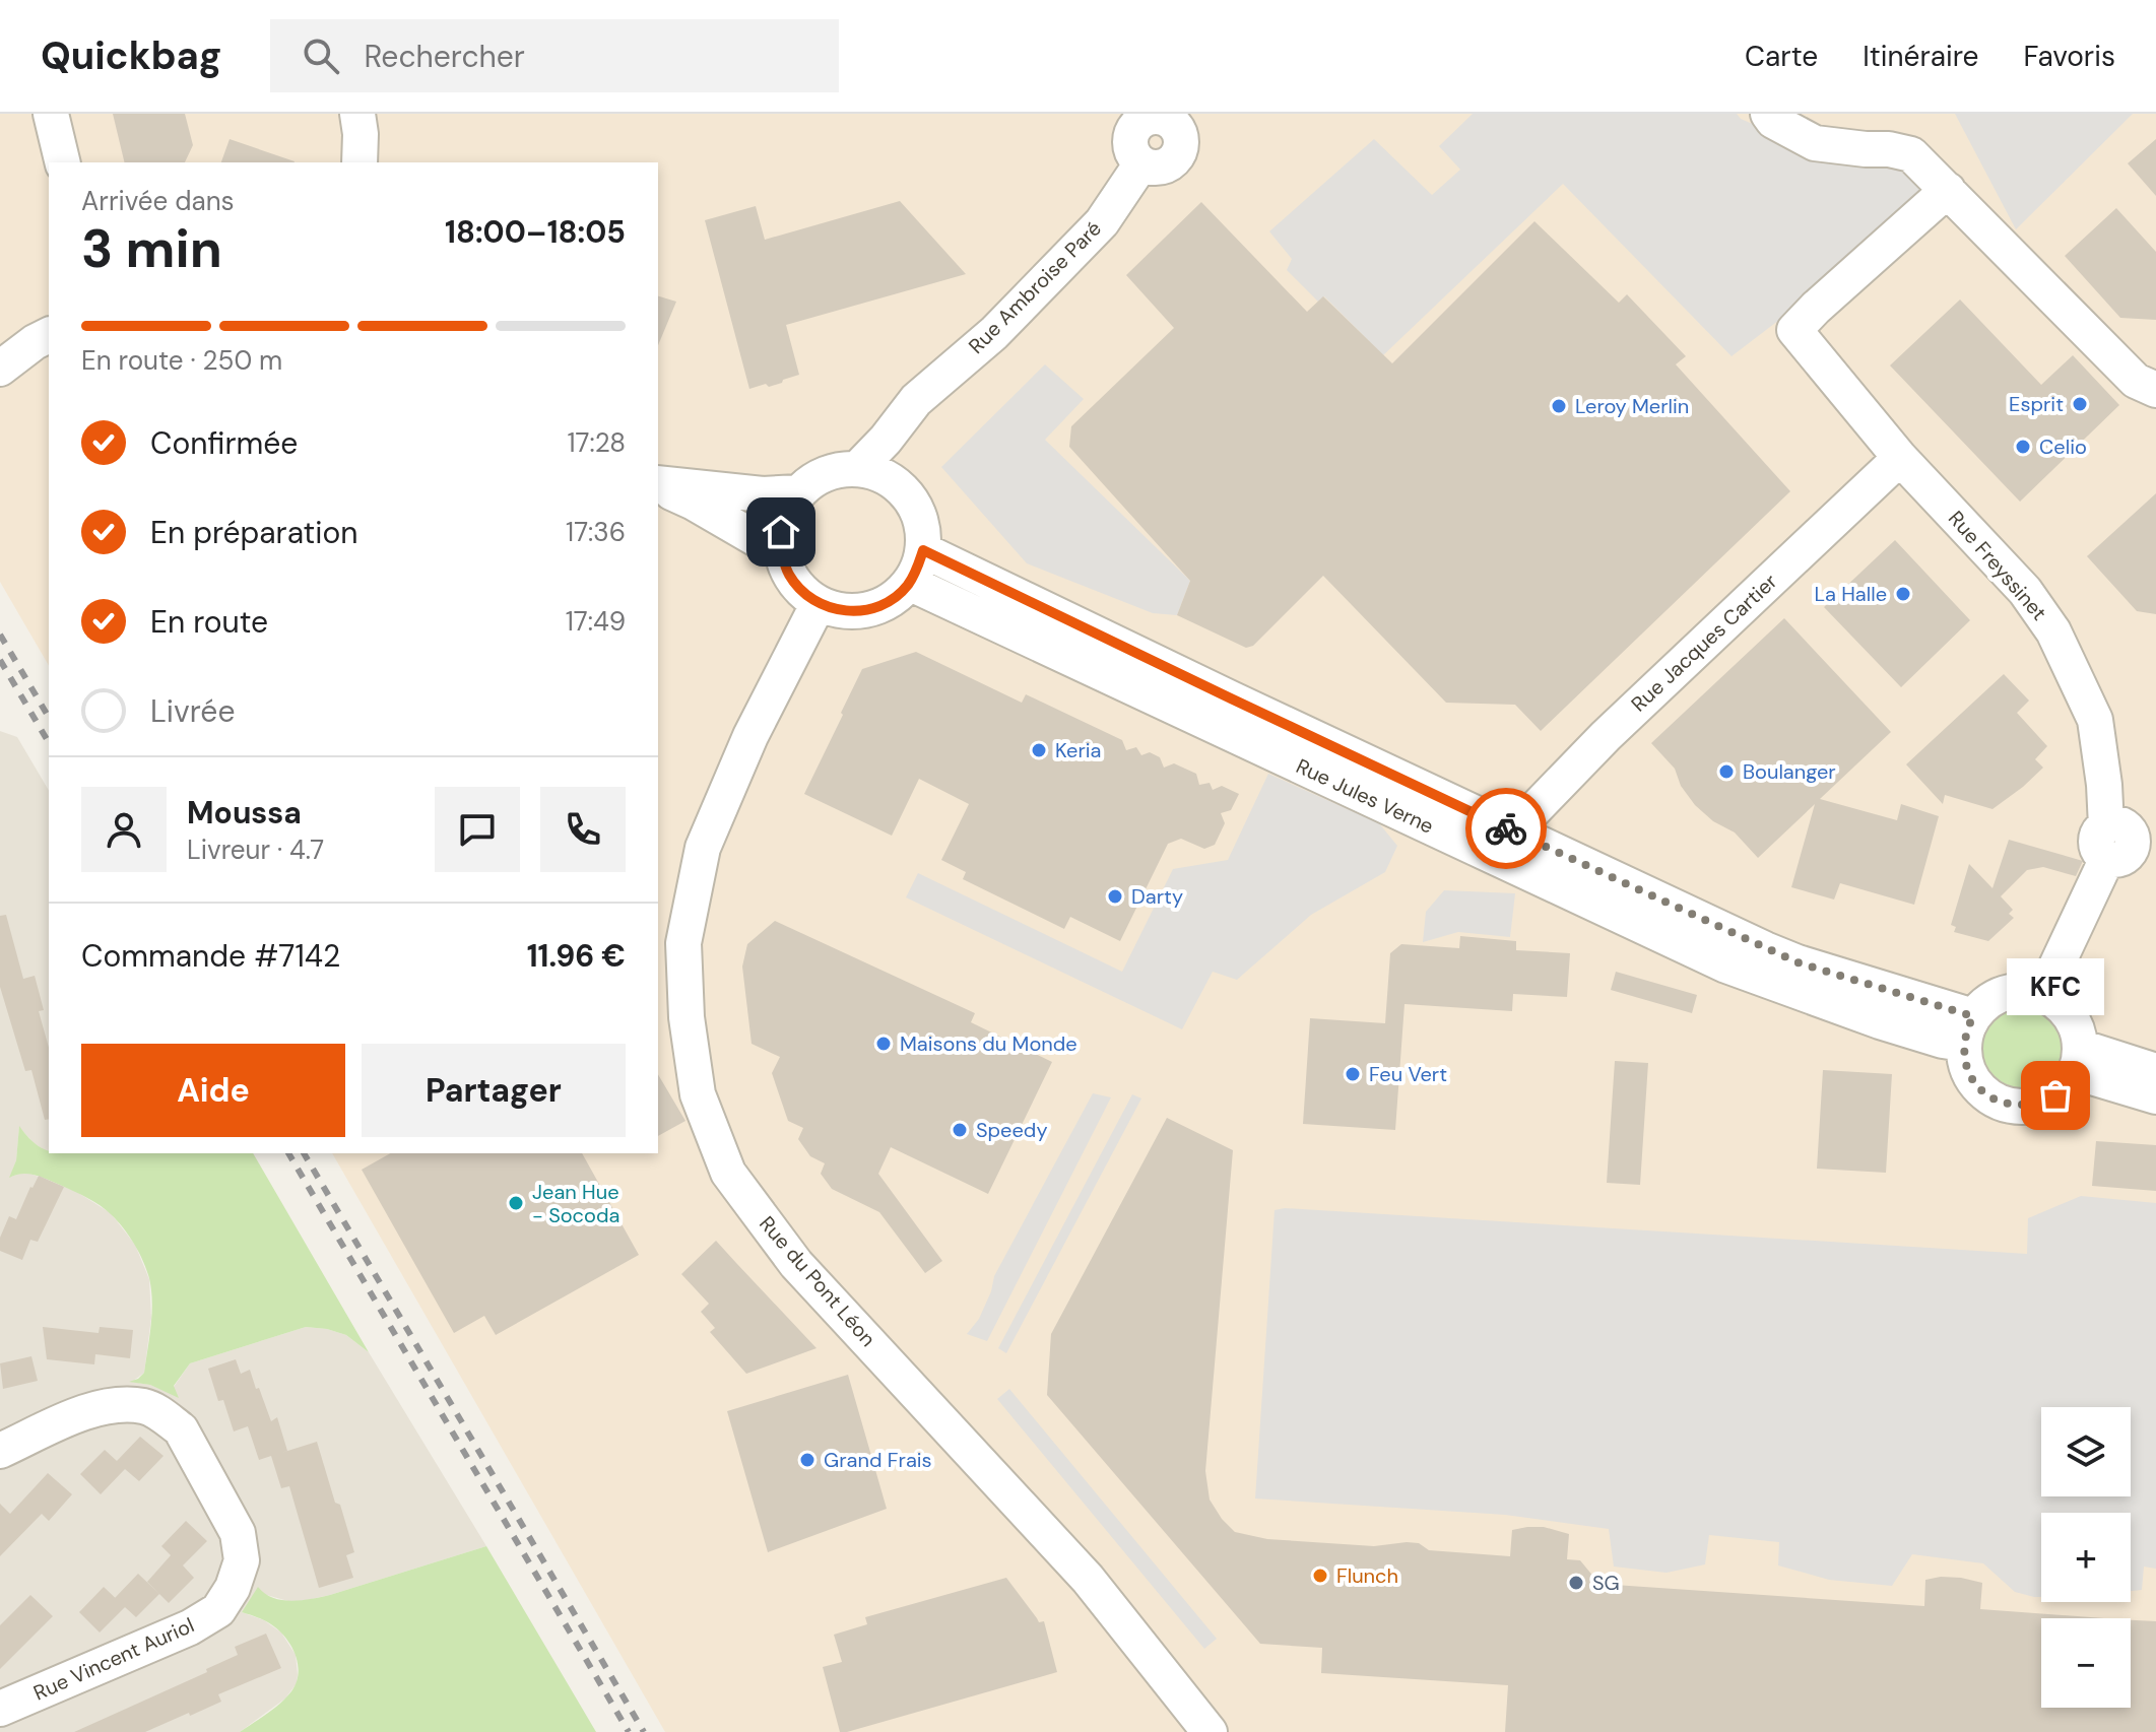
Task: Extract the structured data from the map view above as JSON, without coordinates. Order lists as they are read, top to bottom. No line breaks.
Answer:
{"streets":{"street":["Rue Ambroise Paré","Rue Freyssinet","Rue Jacques Cartier","Rue Jules Verne","Rue du Pont Léon","Rue Vincent Auriol"]},"crossings":[["Rue Ambroise Paré","Rue Jules Verne"],["Rue Ambroise Paré","Rue du Pont Léon"],["Rue Freyssinet","Rue Jacques Cartier"],["Rue Jacques Cartier","Rue Jules Verne"],["Rue Jules Verne","Rue du Pont Léon"]],"places":["Esprit","Leroy Merlin","Celio","La Halle","Keria","Boulanger","Darty","Maisons du Monde","Feu Vert","KFC","Speedy","Jean Hue - Socoda","Grand Frais","Flunch","SG"],"page":{"header":"Quickbag","search":"Rechercher","nav":["Carte","Itinéraire","Favoris"],"heading":["3 min","Arrivée dans","18:00–18:05"],"panel":["Moussa","Livreur · 4.7","Commande #7142","11.96 €"],"bar":"En route · 250 m","list":[["Confirmée","17:28"],["En préparation","17:36"],["En route","17:49"],"Livrée"],"bubble":"KFC","buttons":["Aide","Partager"],"map_buttons":["+","−"]}}
